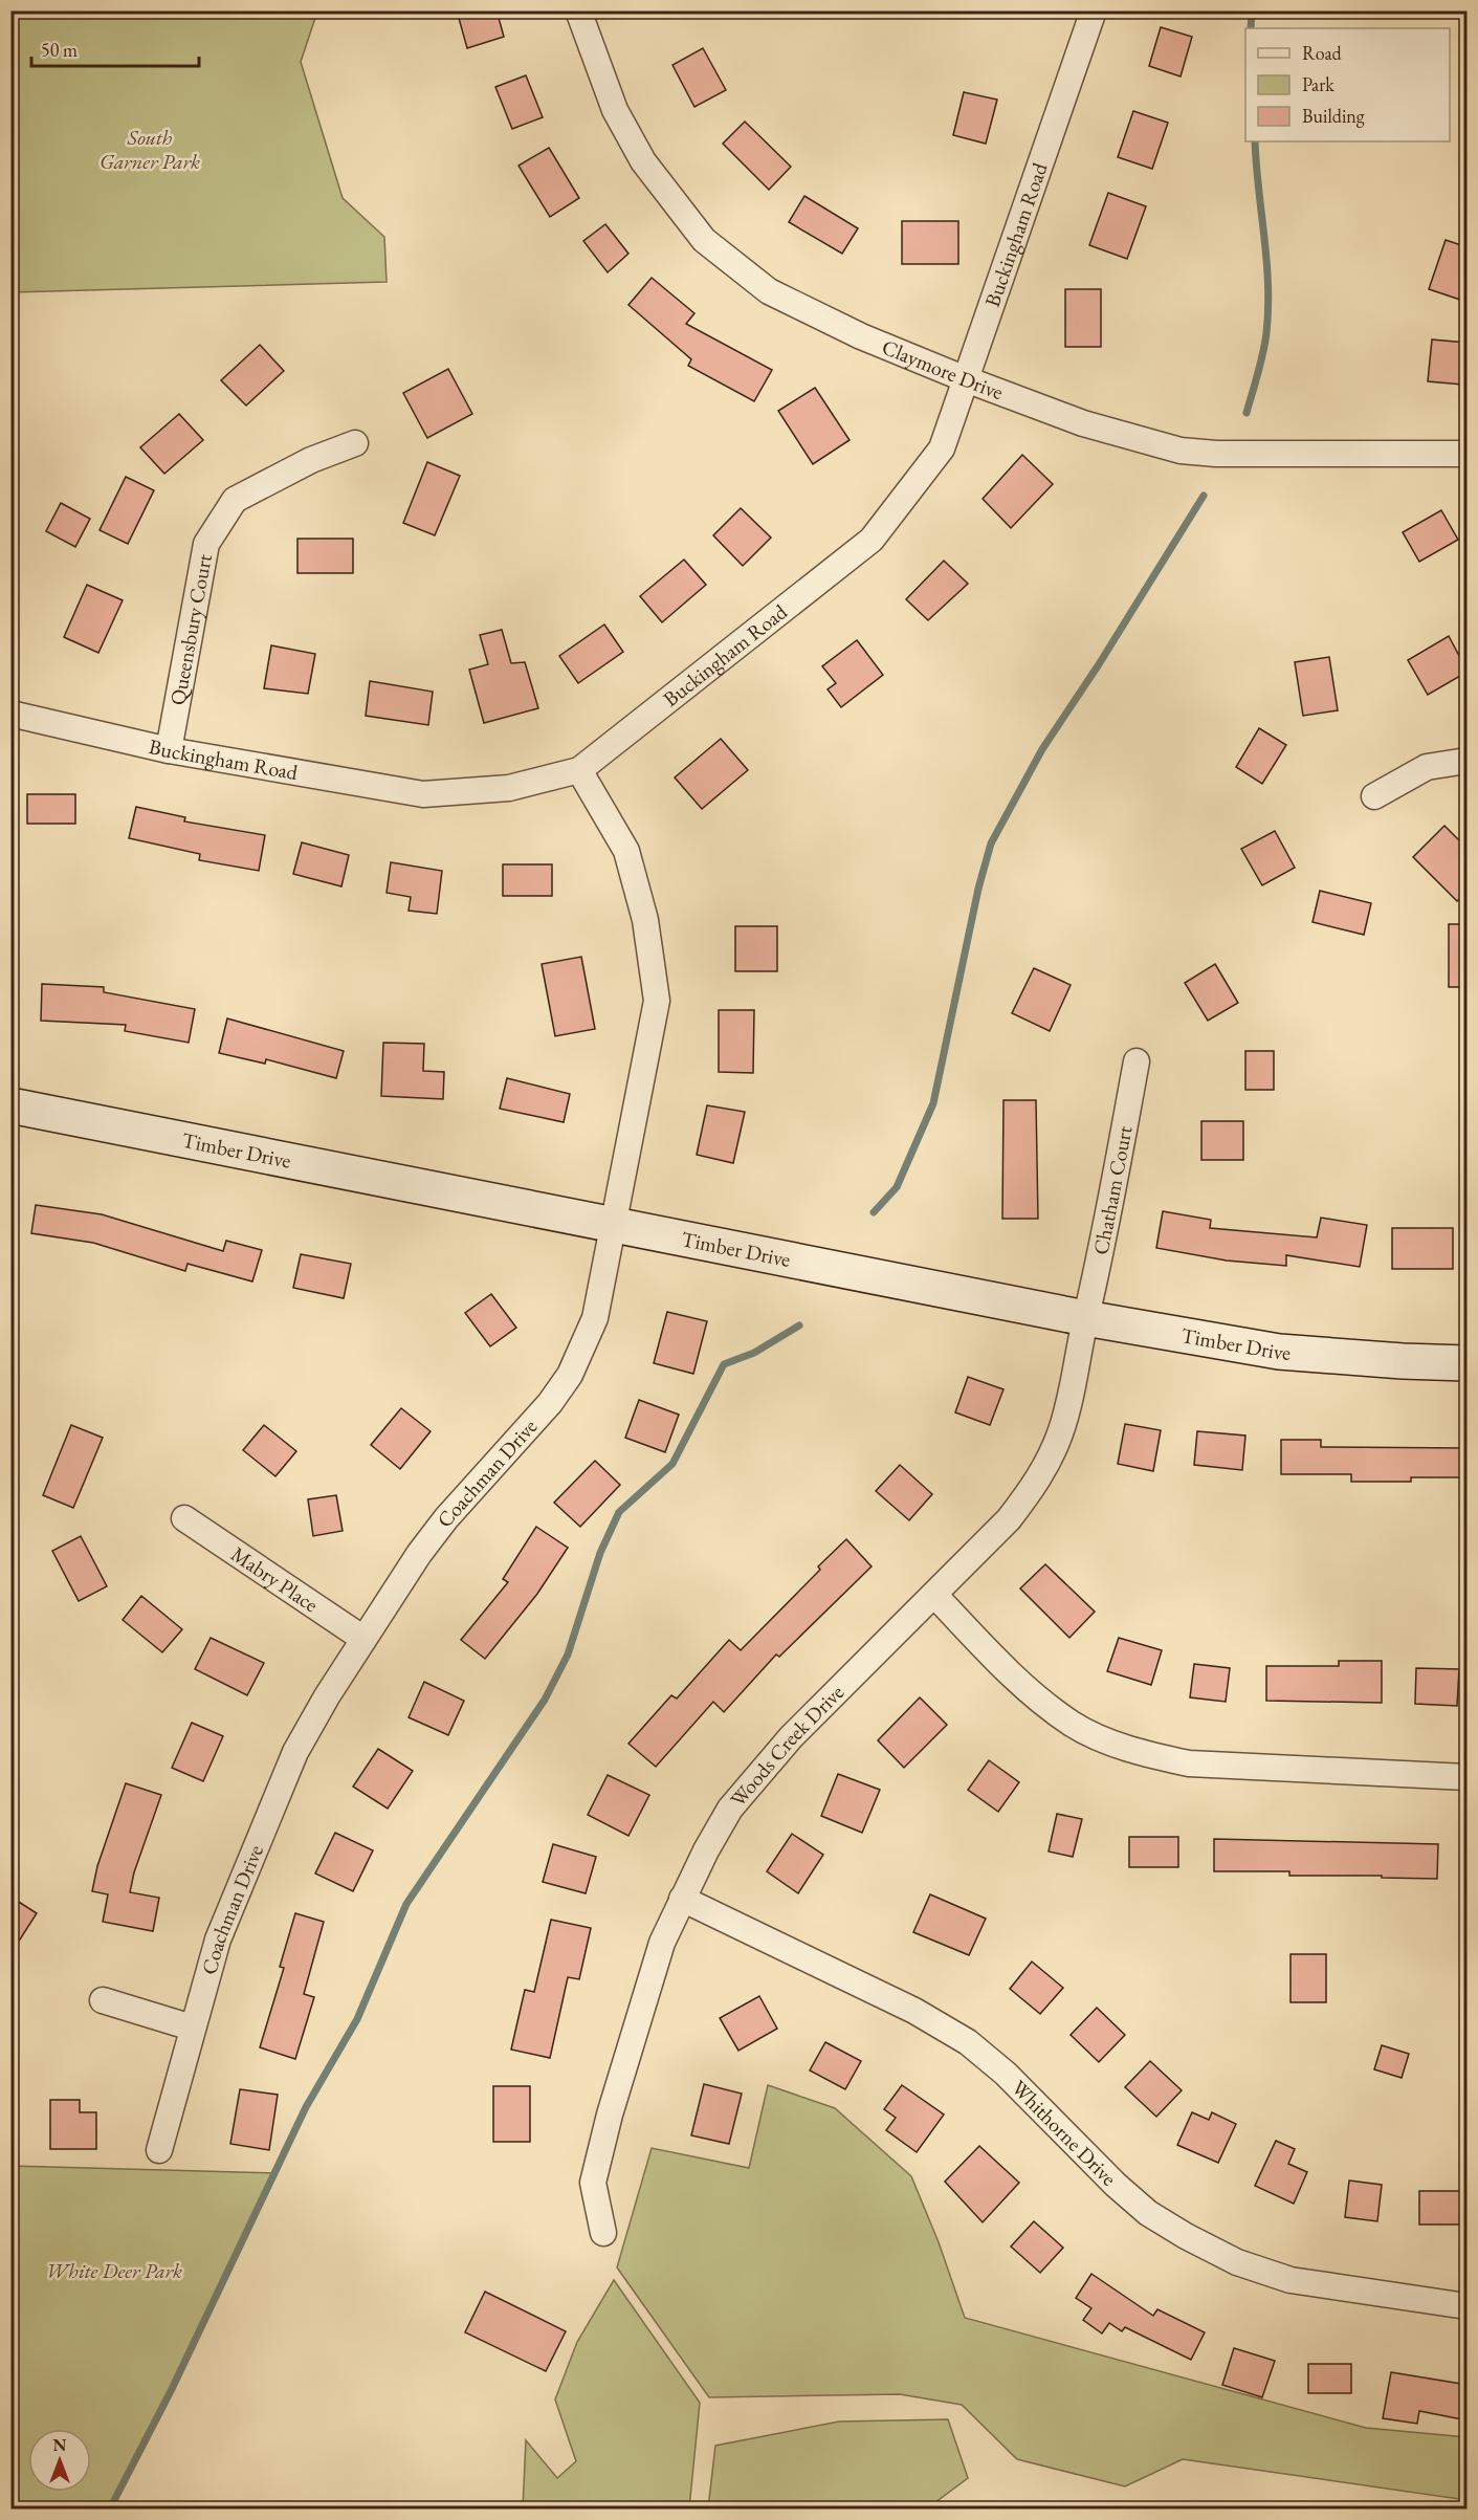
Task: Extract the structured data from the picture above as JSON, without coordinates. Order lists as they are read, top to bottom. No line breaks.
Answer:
{"streets":{"main road":["Timber Drive"],"street":["Buckingham Road","Claymore Drive","Queensbury Court","Chatham Court","Coachman Drive","Mabry Place","Woods Creek Drive","Whithorne Drive"]},"crossings":[["Buckingham Road","Claymore Drive"],["Buckingham Road","Queensbury Court"],["Buckingham Road","Coachman Drive"],["Timber Drive","Chatham Court"],["Timber Drive","Coachman Drive"],["Timber Drive","Woods Creek Drive"],["Chatham Court","Woods Creek Drive"],["Coachman Drive","Mabry Place"],["Woods Creek Drive","Whithorne Drive"]],"parks":["South Garner Park","White Deer Park"],"legend":["Road","Park","Building"],"scale_bar":"50 m","north":"top"}
